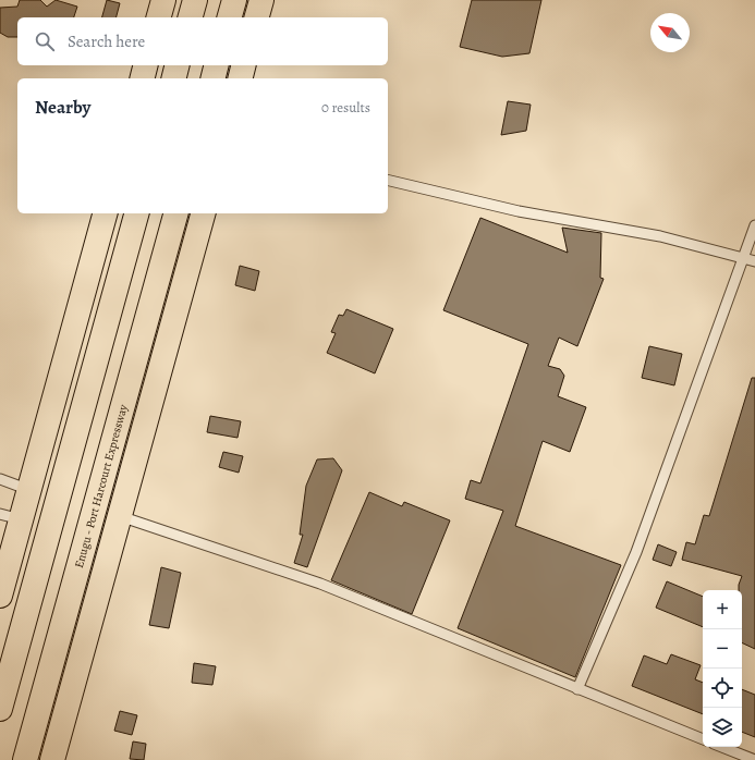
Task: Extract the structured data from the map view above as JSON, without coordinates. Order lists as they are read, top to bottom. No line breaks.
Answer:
{"streets":{"main road":["Enugu - Port Harcourt Expressway"]},"north":"top left","page":{"search":"Search here","heading":["Nearby","0 results"],"map_buttons":["+","−"]}}
